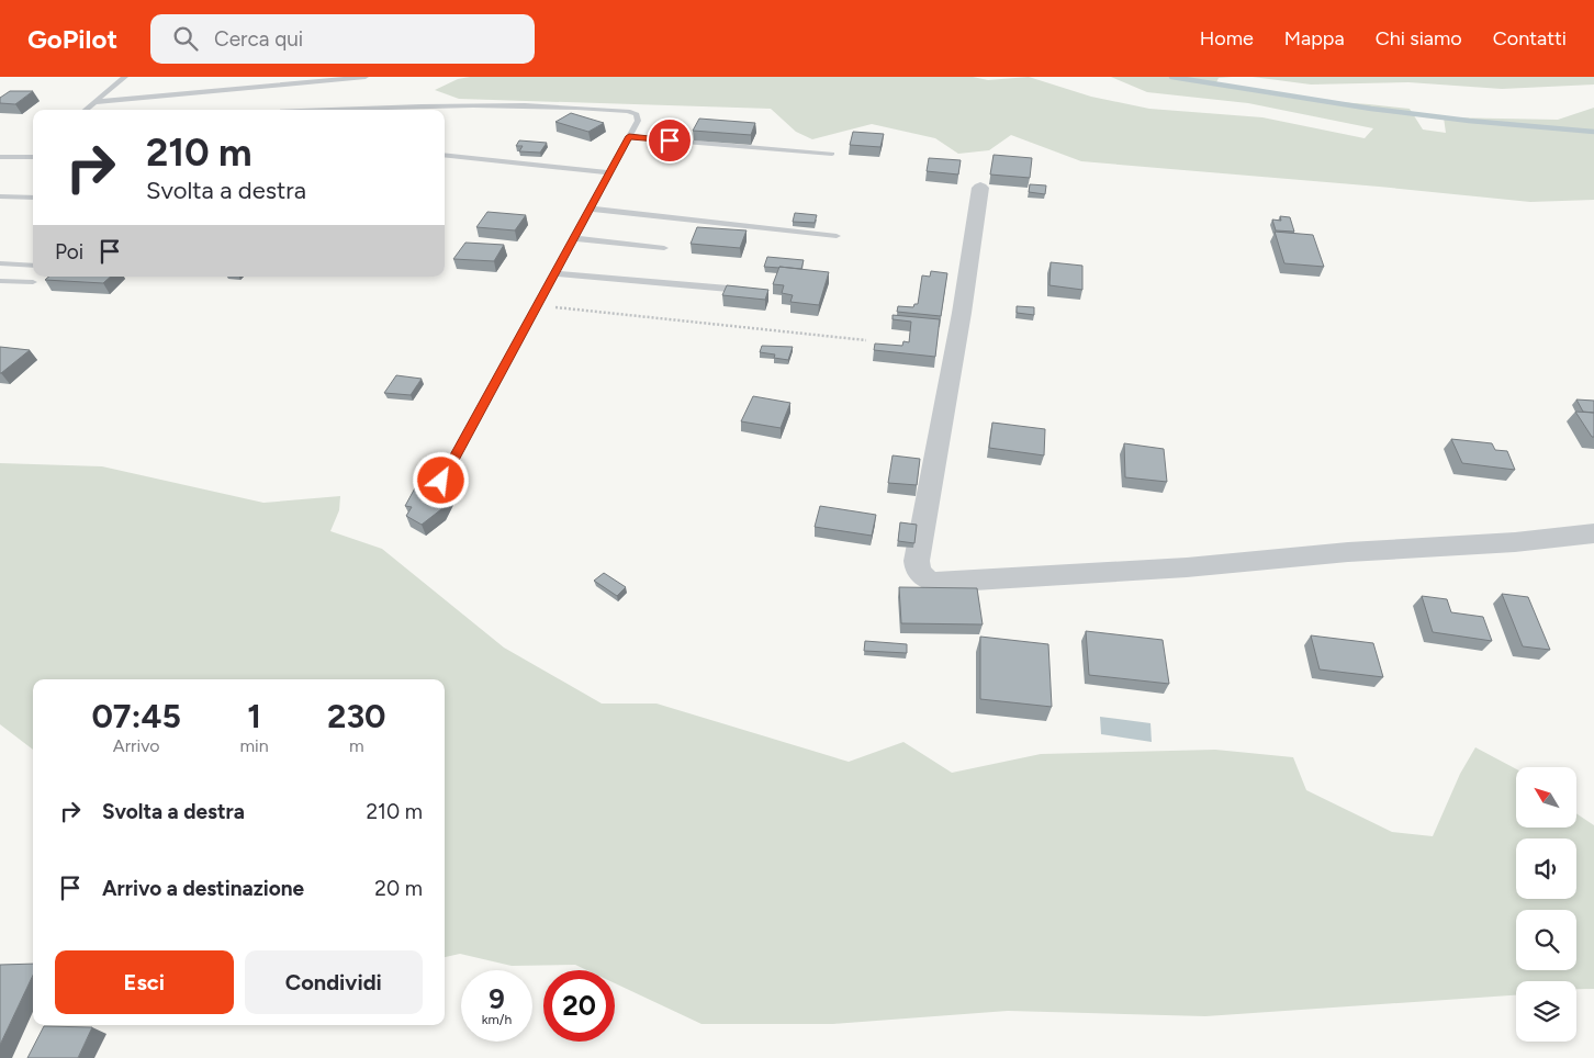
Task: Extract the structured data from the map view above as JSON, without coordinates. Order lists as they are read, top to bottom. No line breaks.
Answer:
{"north":"top left","page":{"header":"GoPilot","search":"Cerca qui","nav":["Home","Mappa","Chi siamo","Contatti"],"turn":["210 m","Svolta a destra"],"then":"Poi","eta":["07:45","Arrivo","1","min","230","m"],"list":[{"name":"Svolta a destra","value":"210 m"},{"name":"Arrivo a destinazione","value":"20 m"}],"buttons":["Esci","Condividi"],"speed":"9 km/h","limit":"20"}}
